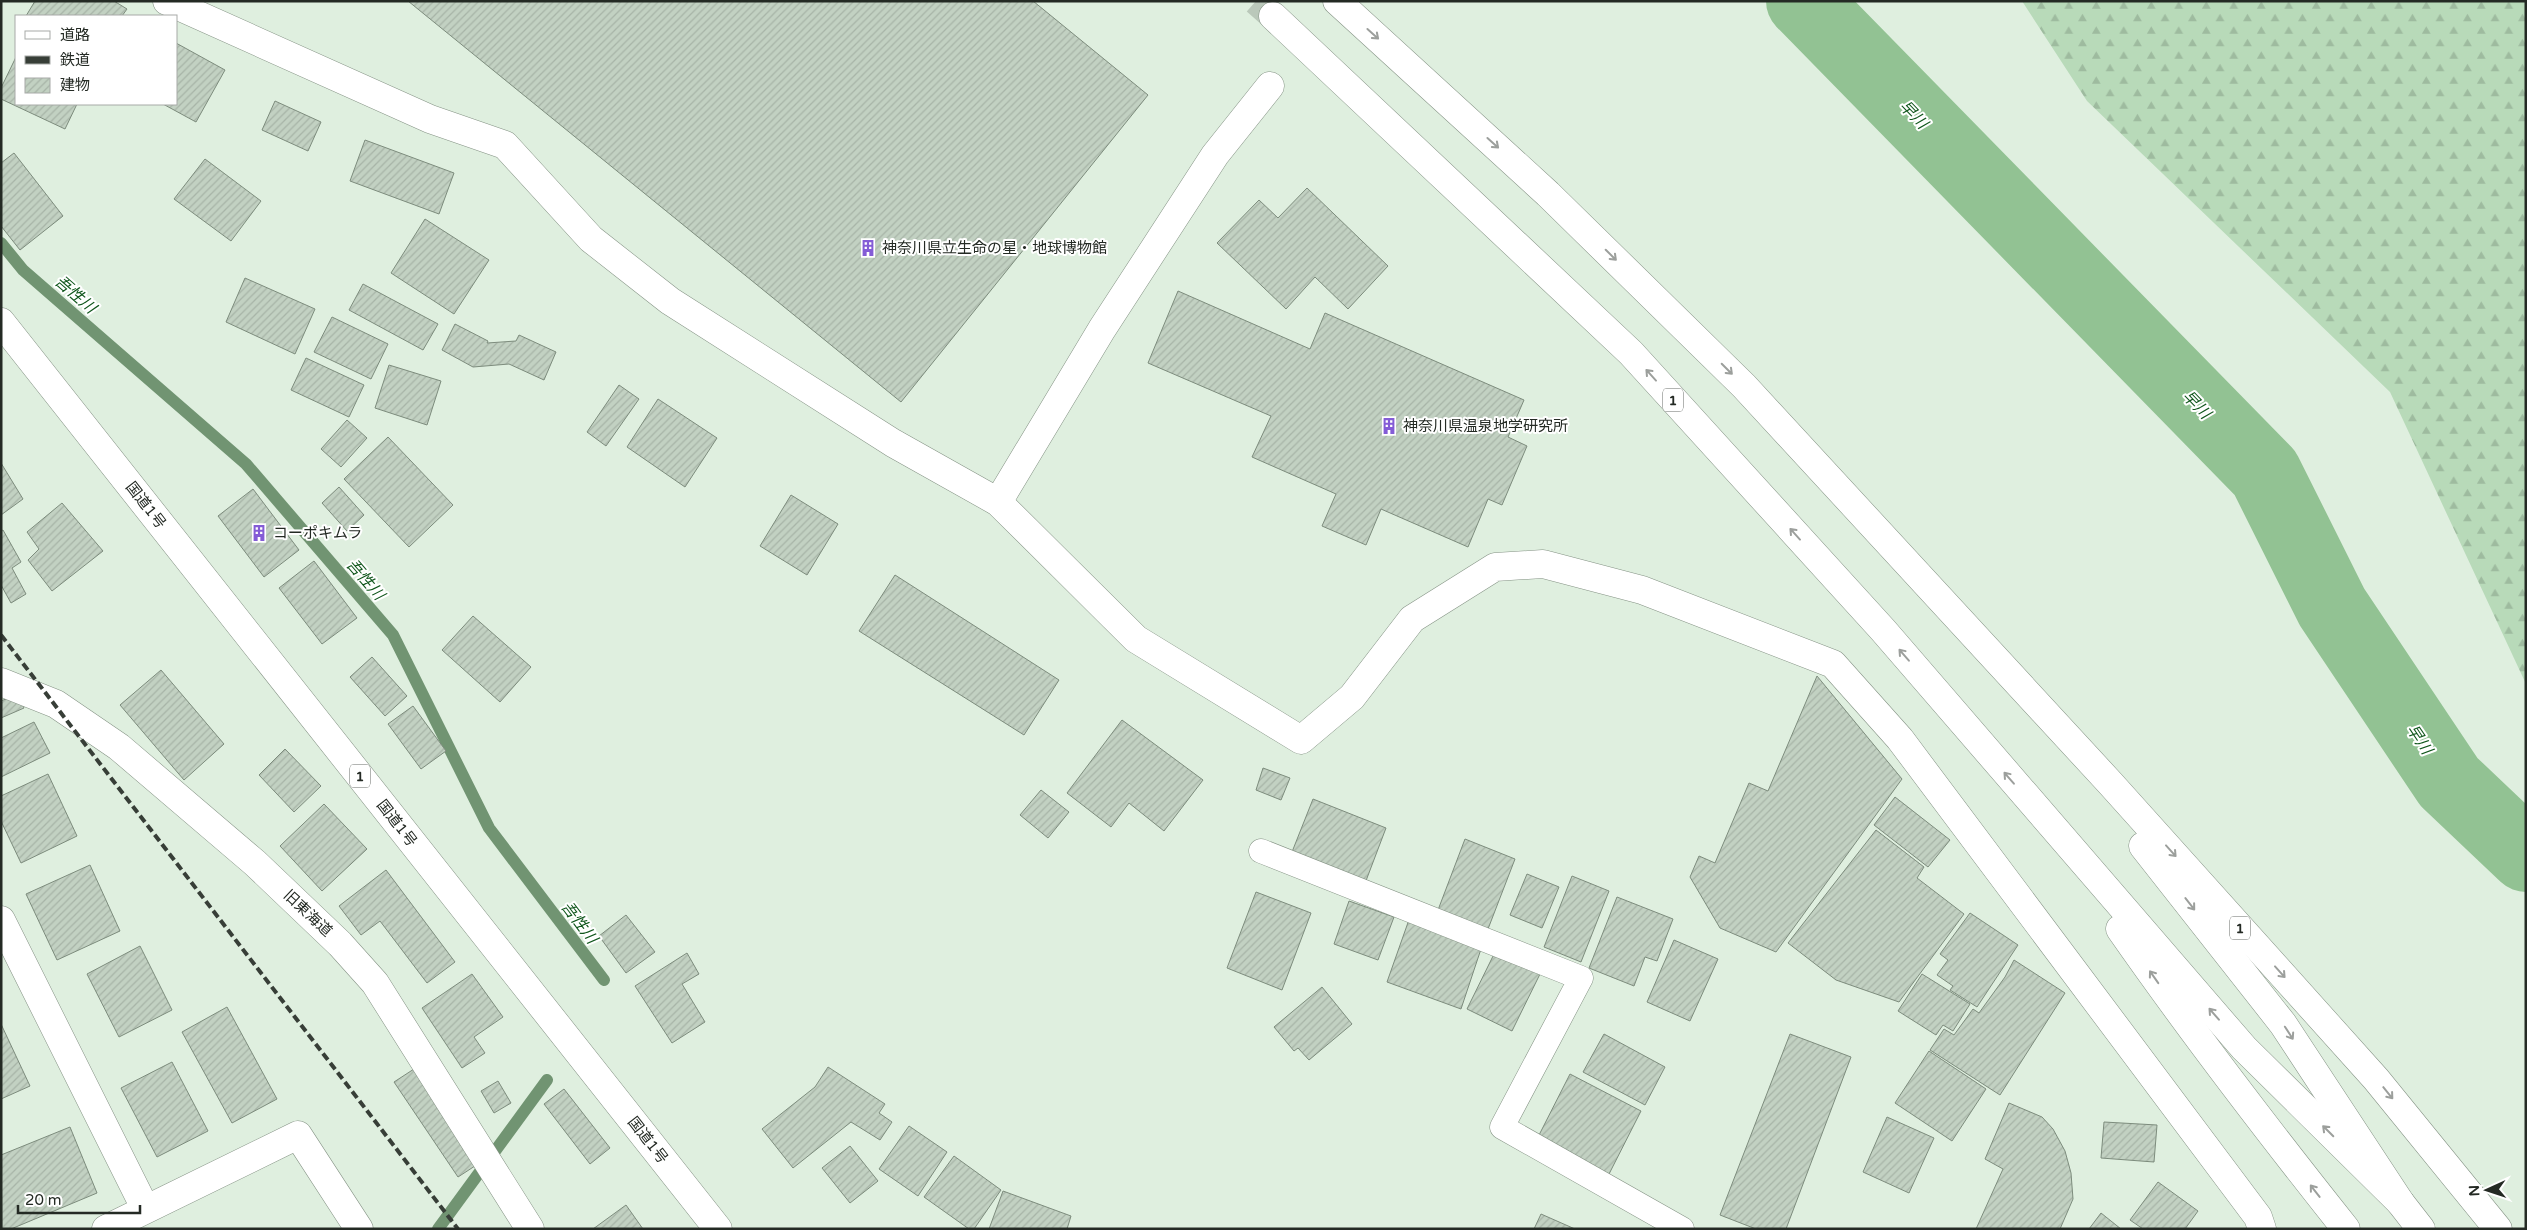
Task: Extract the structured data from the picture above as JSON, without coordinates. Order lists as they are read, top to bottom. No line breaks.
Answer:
{"streets":{"main road":["1","国道1号","旧東海道"]},"water":["早川","吾性川"],"places":{"building":["神奈川県立生命の星・地球博物館","神奈川県温泉地学研究所","コーポキムラ"]},"legend":["道路","鉄道","建物"],"scale_bar":"20 m","north":"left"}
